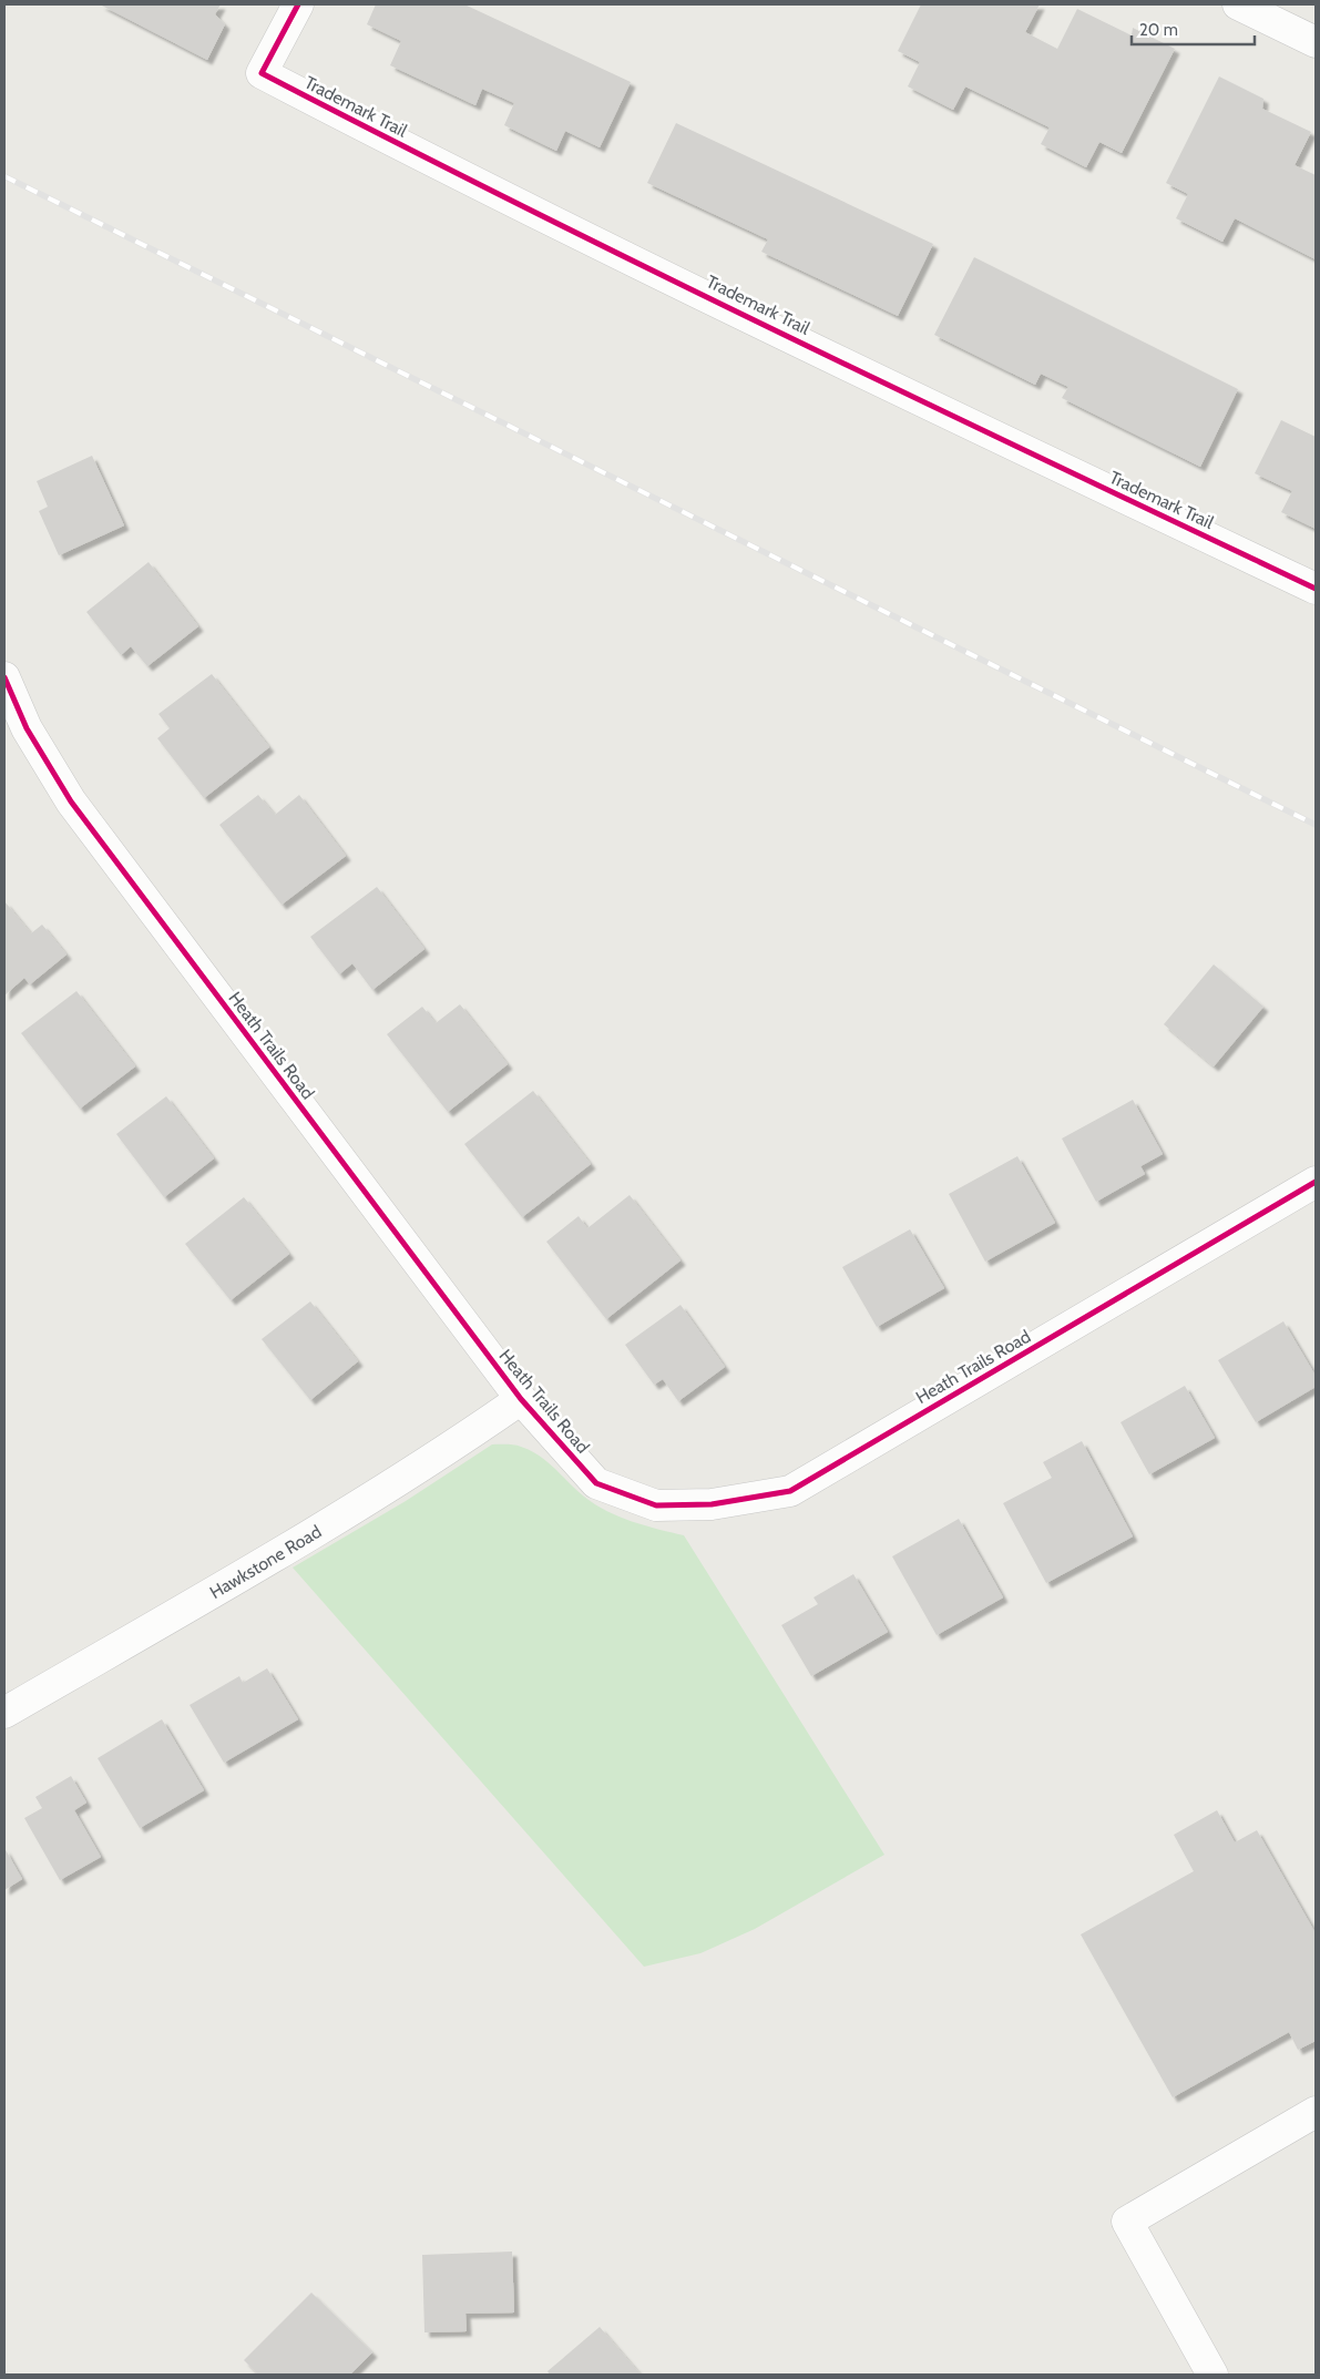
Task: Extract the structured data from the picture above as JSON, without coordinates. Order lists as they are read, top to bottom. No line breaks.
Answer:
{"streets":{"street":["Trademark Trail","Heath Trails Road","Hawkstone Road"]},"crossings":[["Heath Trails Road","Hawkstone Road"]],"scale_bar":"20 m"}
